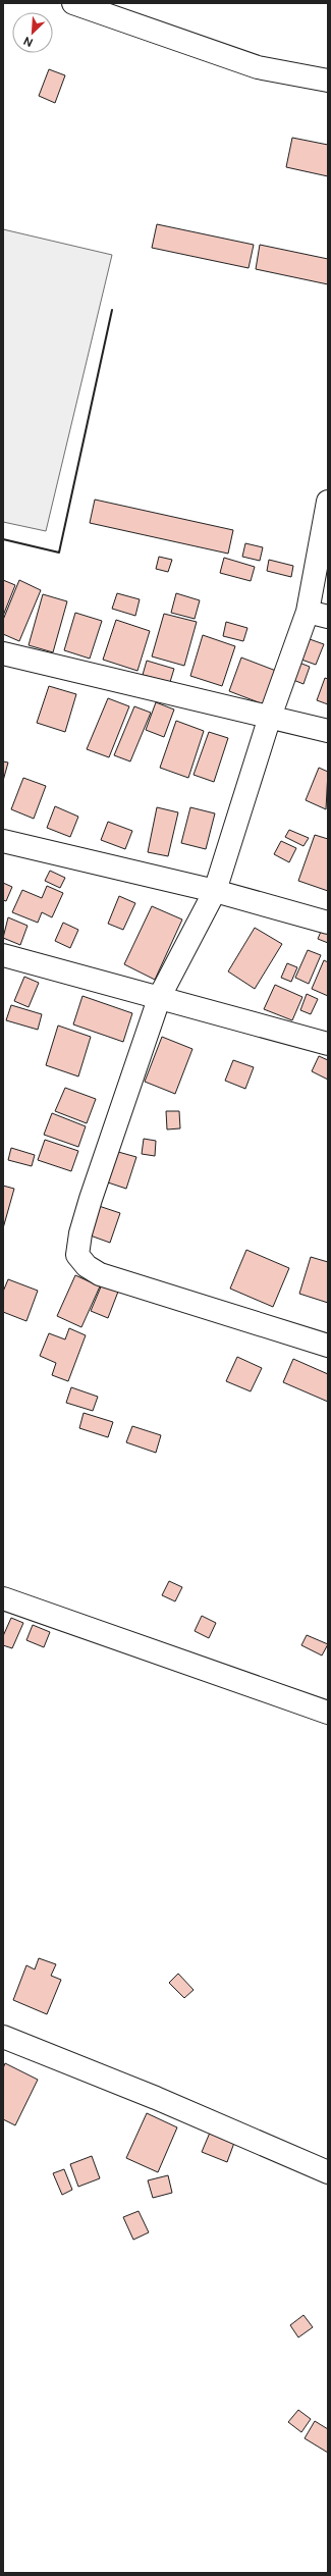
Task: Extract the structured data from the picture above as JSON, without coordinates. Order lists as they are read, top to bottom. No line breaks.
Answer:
{"north":"bottom left"}
